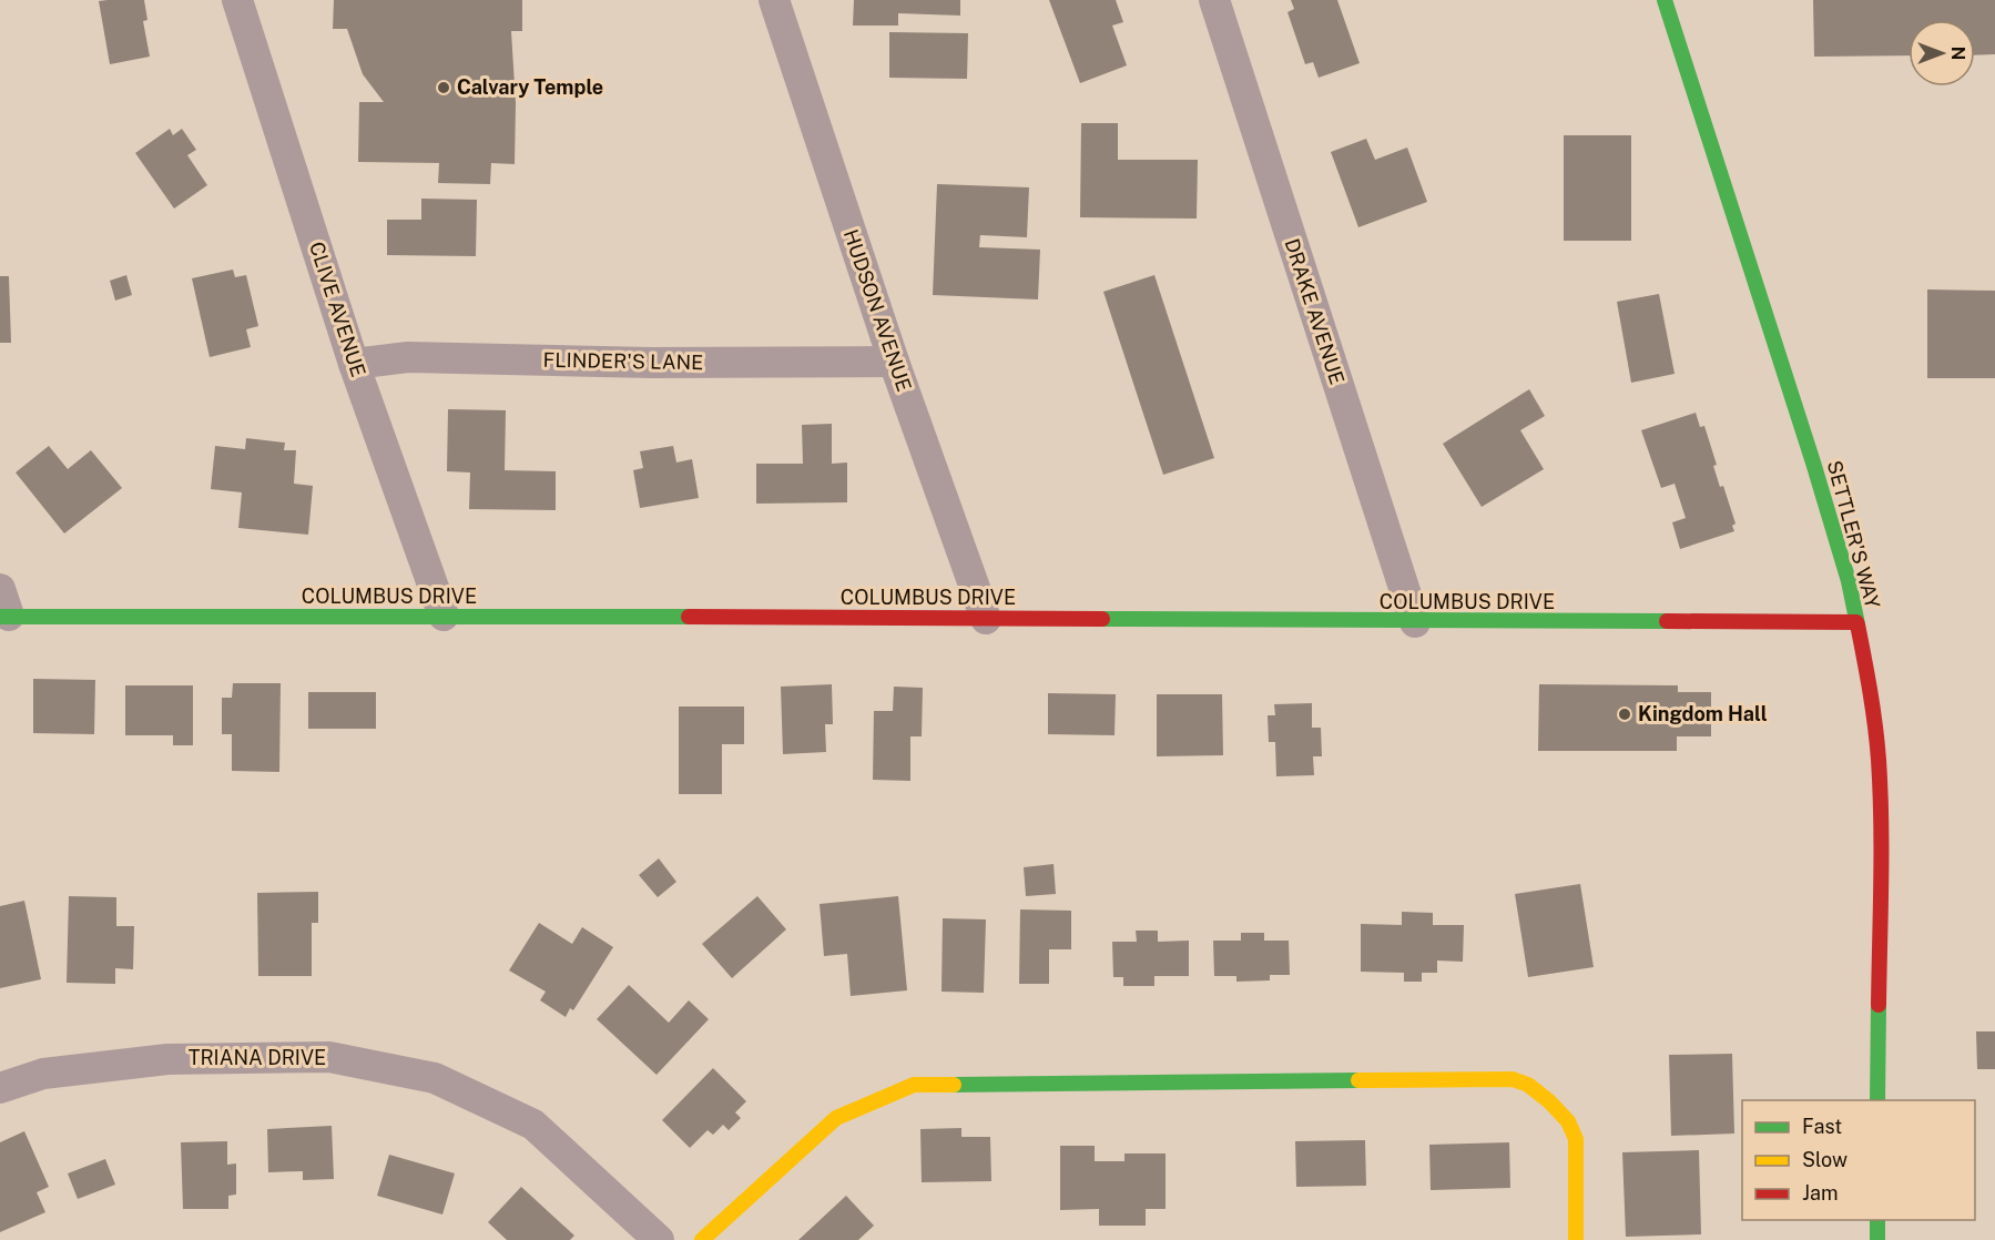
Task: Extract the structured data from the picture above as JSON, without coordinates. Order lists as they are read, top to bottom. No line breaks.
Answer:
{"streets":{"street":["CLIVE AVENUE","HUDSON AVENUE","DRAKE AVENUE","FLINDER'S LANE","SETTLER'S WAY","COLUMBUS DRIVE","TRIANA DRIVE"]},"crossings":[["CLIVE AVENUE","FLINDER'S LANE"],["CLIVE AVENUE","COLUMBUS DRIVE"],["HUDSON AVENUE","FLINDER'S LANE"],["HUDSON AVENUE","COLUMBUS DRIVE"],["DRAKE AVENUE","COLUMBUS DRIVE"],["SETTLER'S WAY","COLUMBUS DRIVE"]],"places":["Calvary Temple","Kingdom Hall"],"legend":["Fast","Slow","Jam"],"north":"right"}
